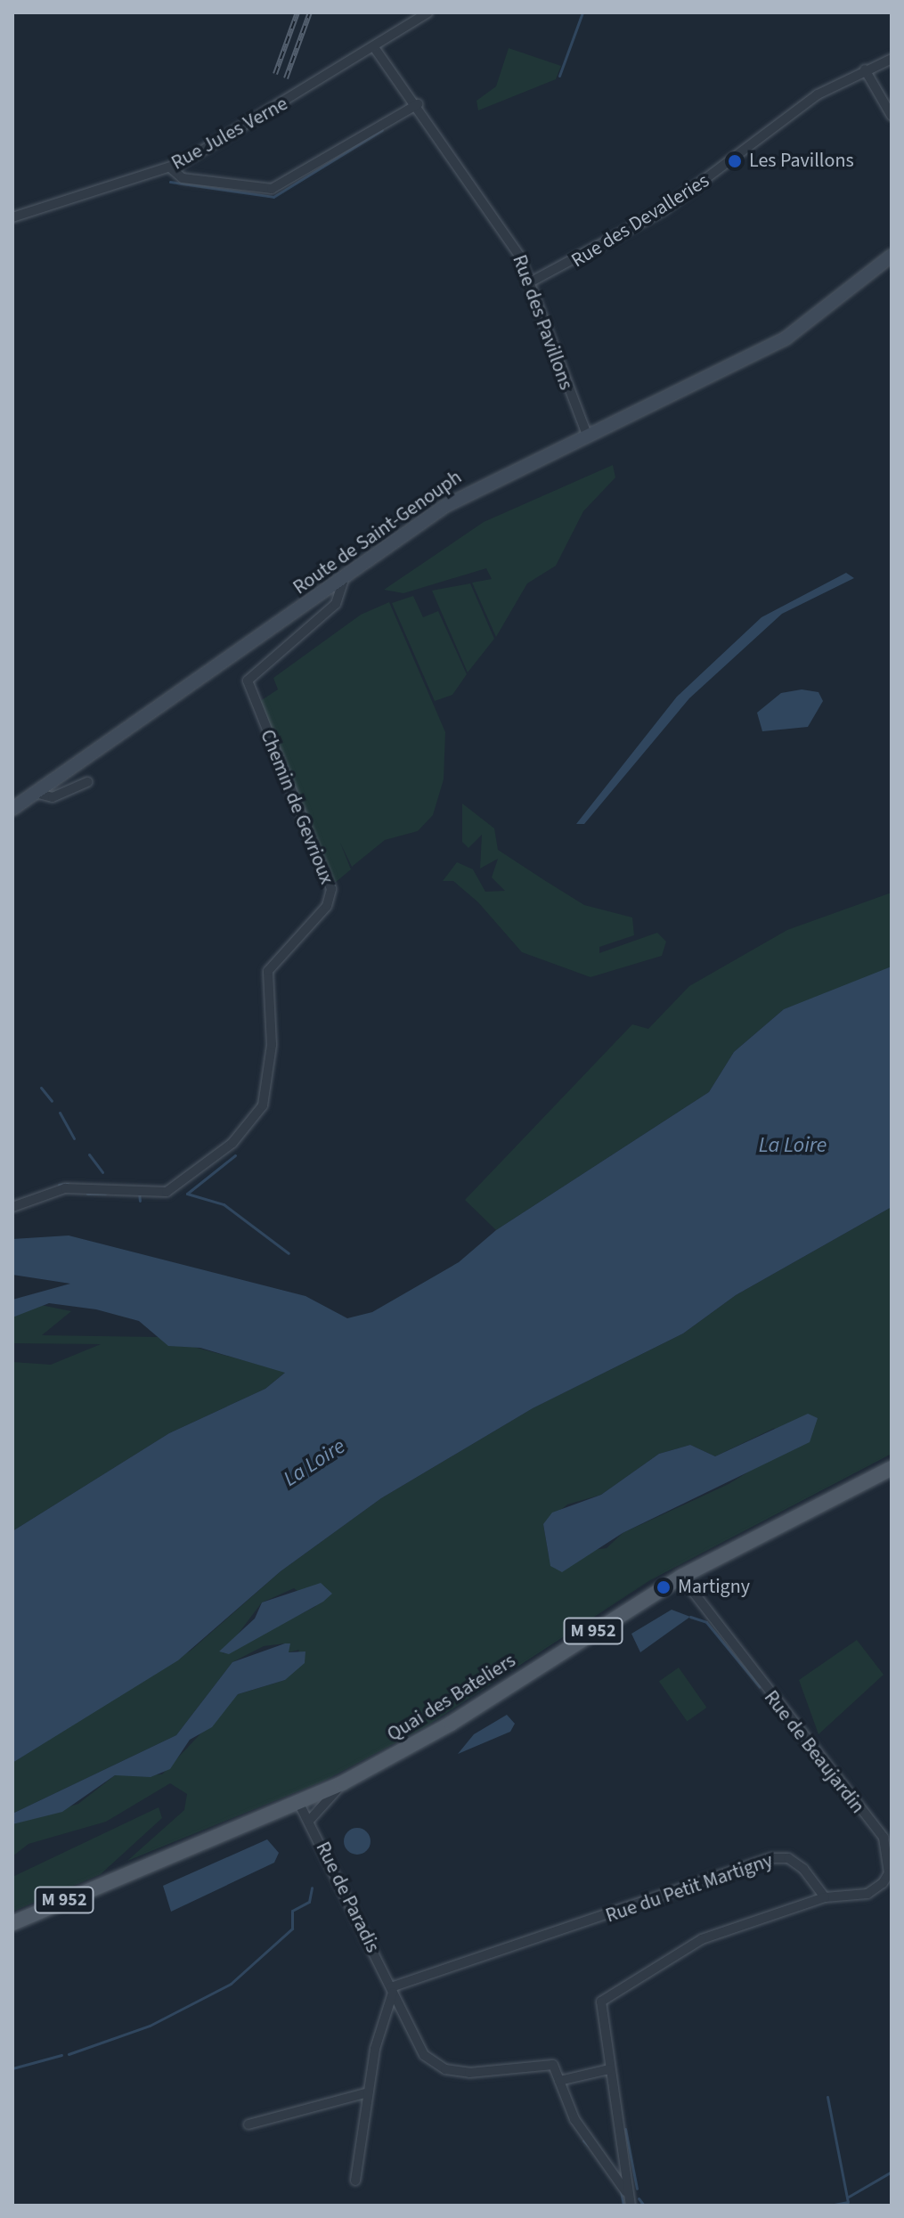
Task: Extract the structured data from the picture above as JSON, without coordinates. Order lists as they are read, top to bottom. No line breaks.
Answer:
{"streets":{"main road":["M 952","Quai des Bateliers"],"street":["Rue Jules Verne","Rue des Devalleries","Rue des Pavillons","Route de Saint-Genouph","Chemin de Gevrioux","Rue de Beaujardin","Rue du Petit Martigny","Rue de Paradis"]},"crossings":[["Rue Jules Verne","Rue des Pavillons"],["Rue des Devalleries","Rue des Pavillons"],["Rue des Pavillons","Route de Saint-Genouph"],["Route de Saint-Genouph","Chemin de Gevrioux"],["Quai des Bateliers","Rue de Beaujardin"],["Quai des Bateliers","Rue de Paradis"],["Rue de Beaujardin","Rue du Petit Martigny"],["Rue du Petit Martigny","Rue de Paradis"]],"water":["La Loire"],"places":["Les Pavillons","Martigny"]}
